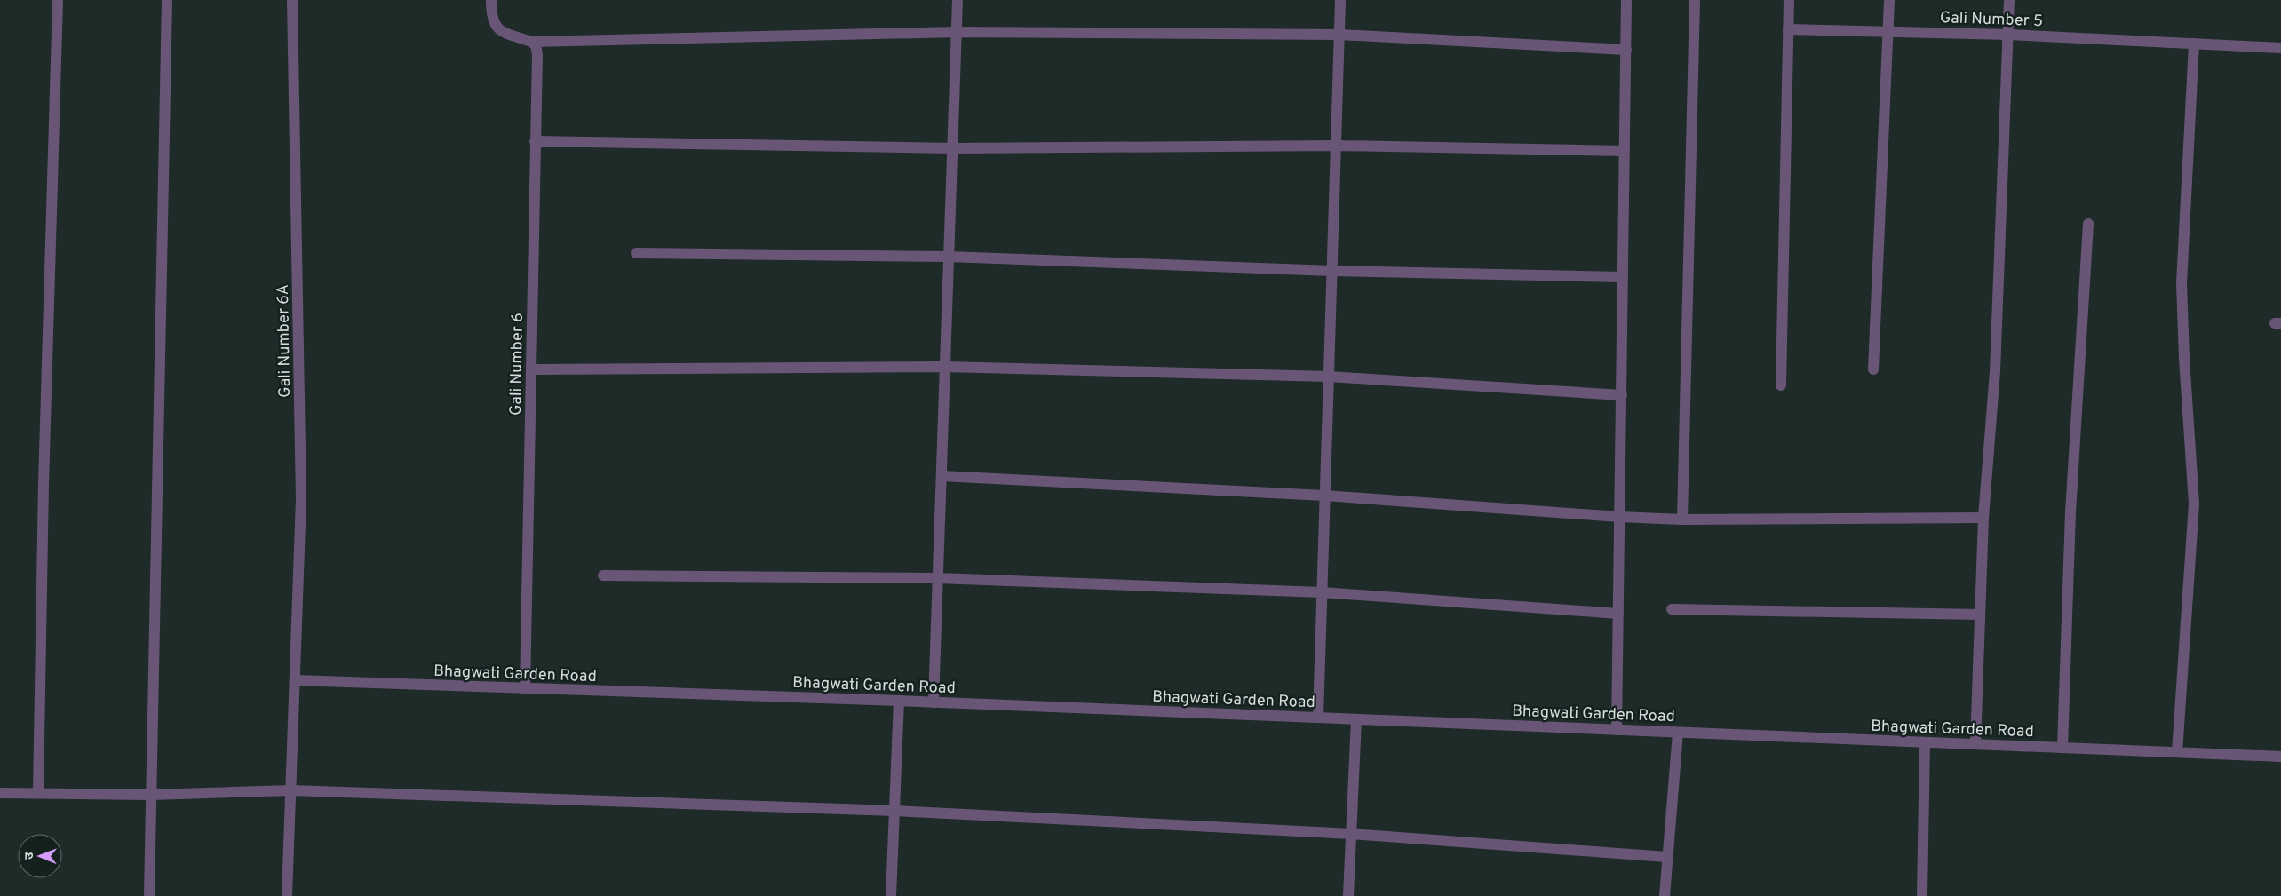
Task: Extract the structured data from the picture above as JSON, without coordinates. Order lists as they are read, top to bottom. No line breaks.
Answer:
{"streets":{"street":["Gali Number 5","Gali Number 6A","Gali Number 6","Bhagwati Garden Road"]},"crossings":[["Gali Number 6A","Bhagwati Garden Road"],["Gali Number 6","Bhagwati Garden Road"]],"north":"left"}
